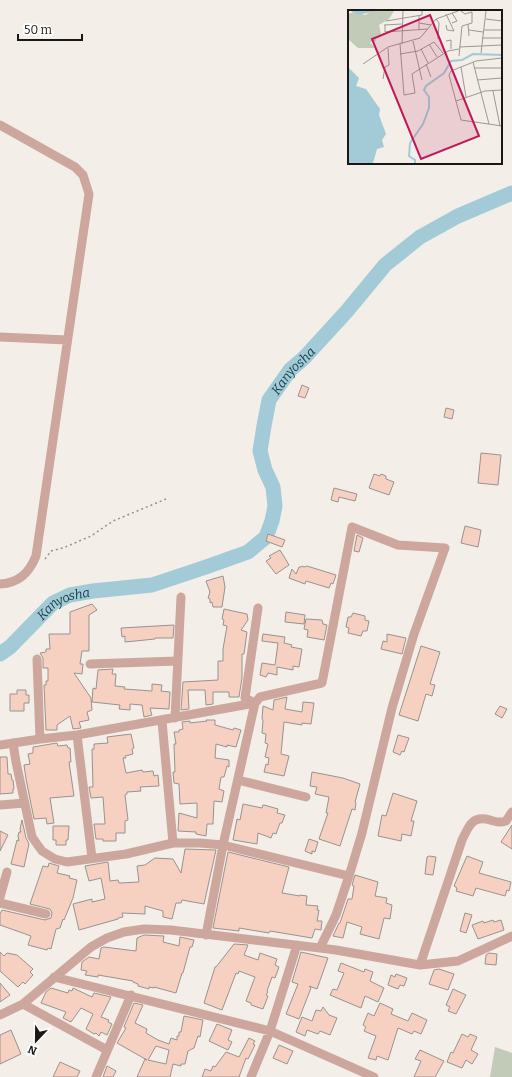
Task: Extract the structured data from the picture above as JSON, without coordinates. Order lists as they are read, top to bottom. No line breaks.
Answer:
{"water":["Kanyosha"],"scale_bar":"50 m","north":"bottom"}
